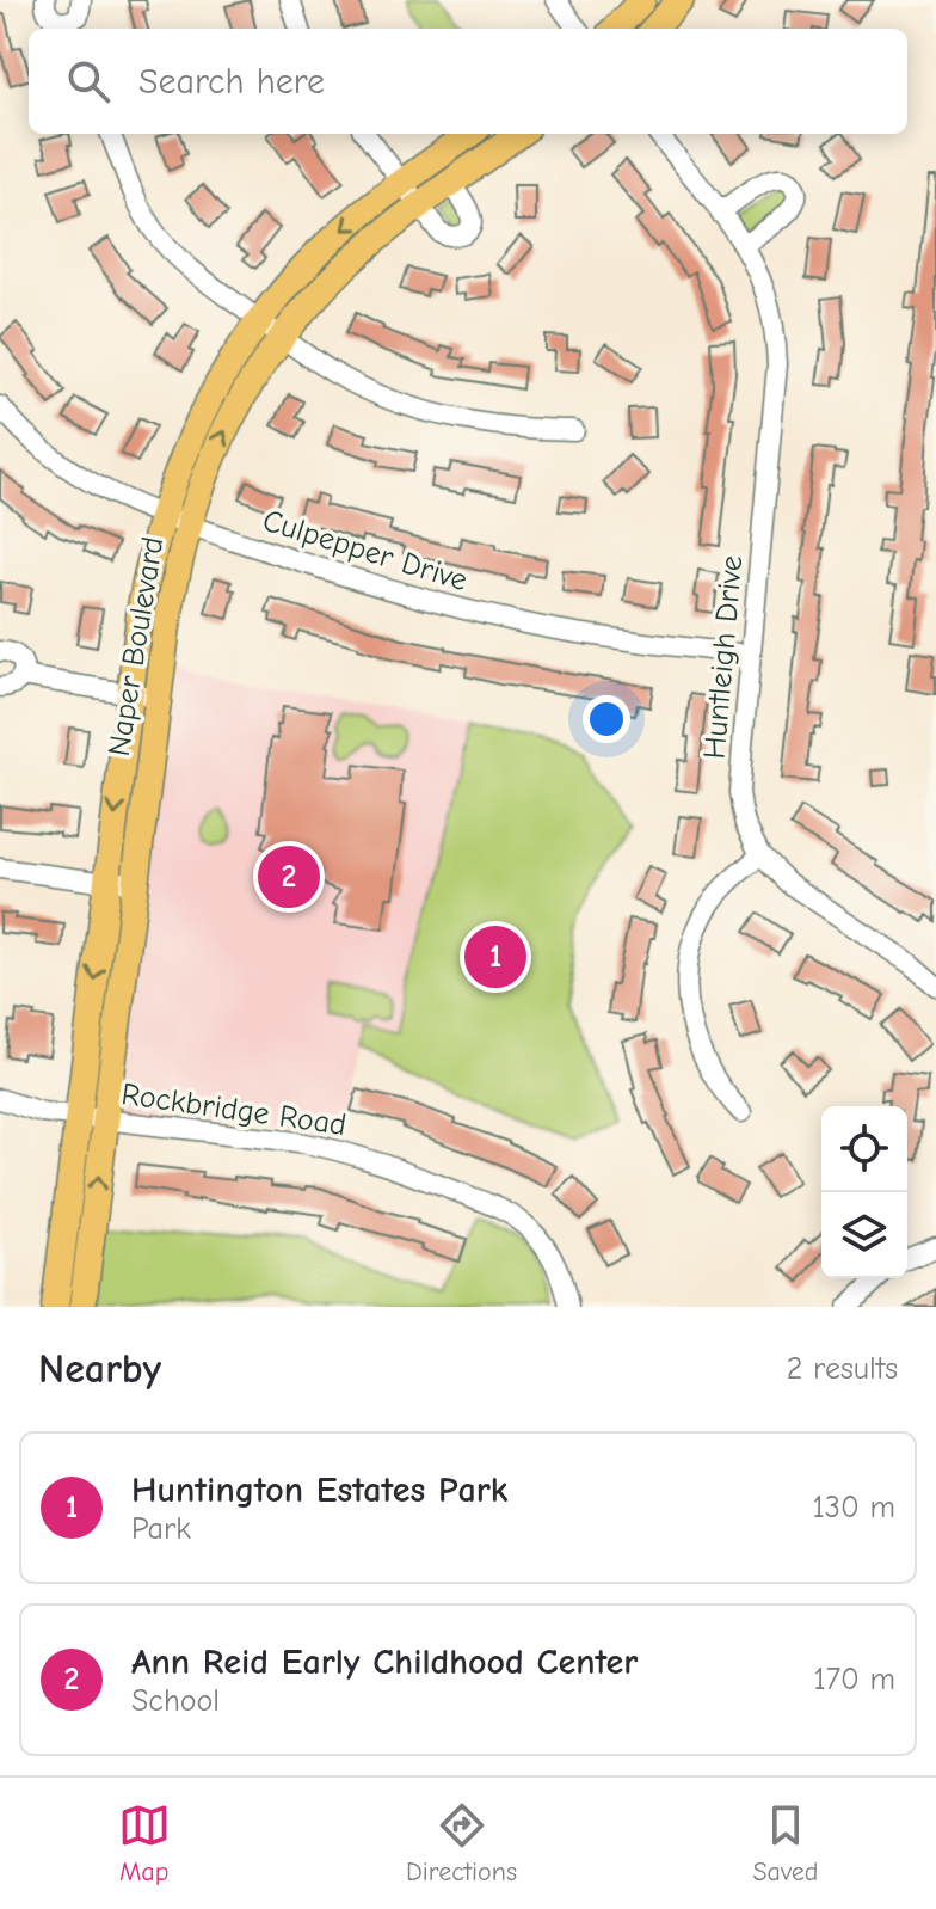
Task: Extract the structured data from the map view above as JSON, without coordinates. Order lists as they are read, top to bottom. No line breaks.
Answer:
{"streets":{"main road":["Naper Boulevard"],"street":["Culpepper Drive","Huntleigh Drive","Rockbridge Road"]},"crossings":[["Culpepper Drive","Naper Boulevard"],["Culpepper Drive","Huntleigh Drive"],["Naper Boulevard","Rockbridge Road"]],"page":{"search":"Search here","pins":["2","1"],"heading":["Nearby","2 results"],"list":[{"mark":"1","name":"Huntington Estates Park","note":"Park","value":"130 m"},{"mark":"2","name":"Ann Reid Early Childhood Center","note":"School","value":"170 m"}],"nav":["Map","Directions","Saved"]}}
